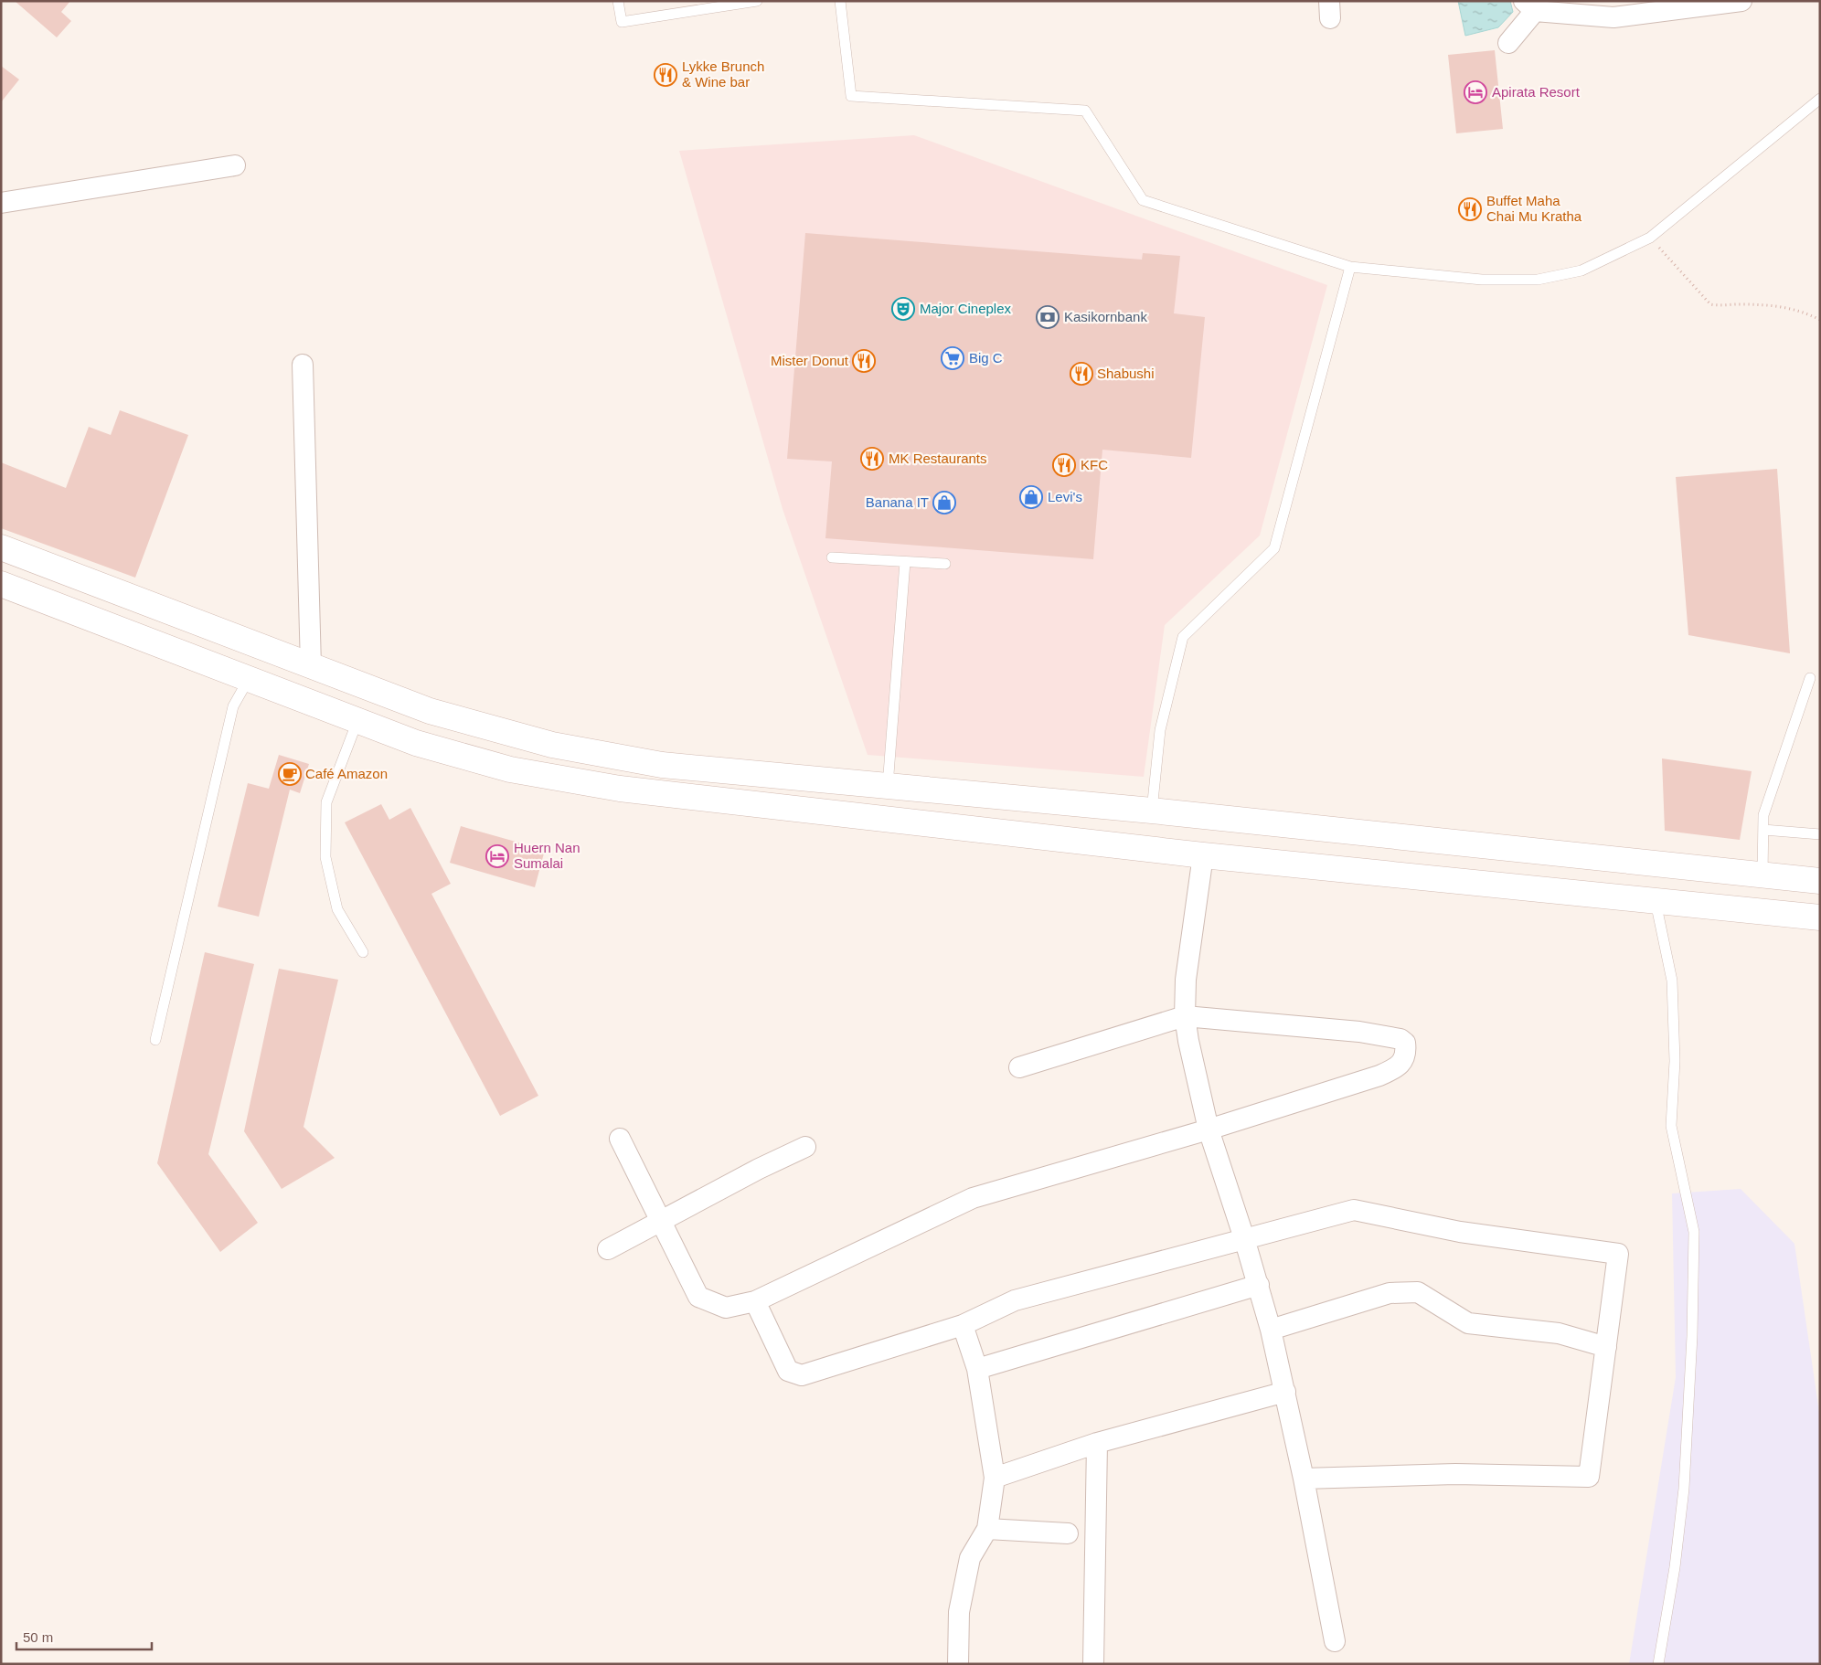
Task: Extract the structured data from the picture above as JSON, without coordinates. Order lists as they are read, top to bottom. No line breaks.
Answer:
{"places":{"restaurant":["Lykke Brunch & Wine bar","Buffet Maha Chai Mu Kratha","Mister Donut","Shabushi","MK Restaurants","KFC"],"hotel":["Apirata Resort","Huern Nan Sumalai"],"theatre":["Major Cineplex"],"bank":["Kasikornbank"],"supermarket":["Big C"],"shop":["Levi's","Banana IT"],"cafe":["Café Amazon"]},"scale_bar":"50 m"}
